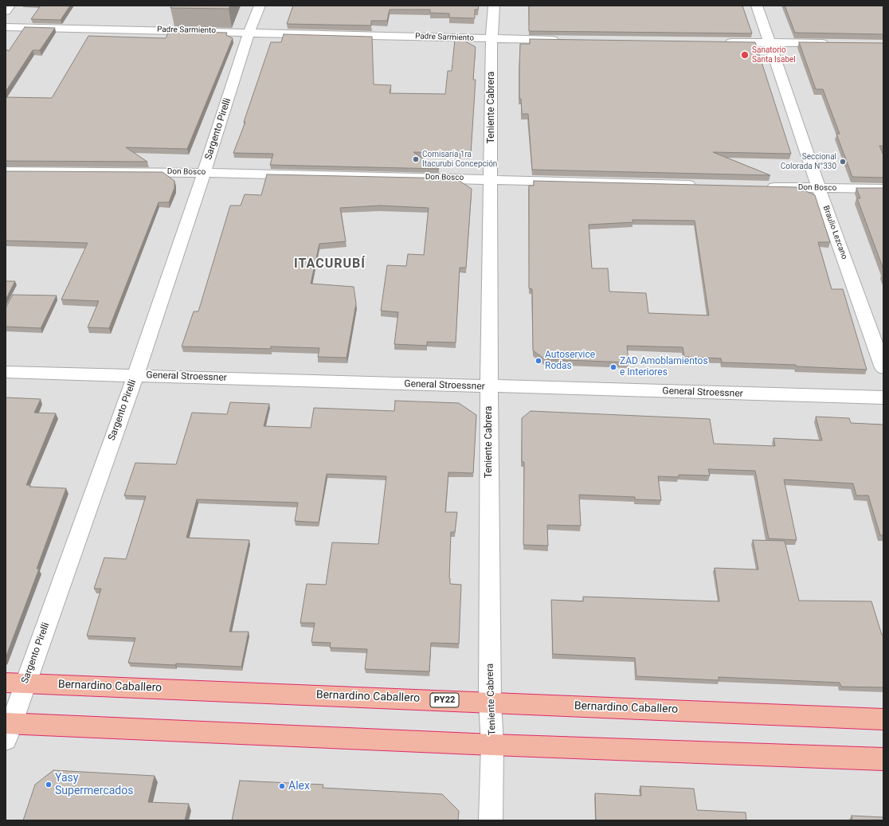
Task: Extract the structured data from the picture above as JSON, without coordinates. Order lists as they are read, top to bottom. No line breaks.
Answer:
{"streets":{"highway":["Bernardino Caballero","PY22"],"street":["Padre Sarmiento","Teniente Cabrera","Sargento Pirelli","Don Bosco","Braulio Lezcano","General Stroessner"]},"crossings":[["Padre Sarmiento","Teniente Cabrera"],["Padre Sarmiento","Sargento Pirelli"],["Teniente Cabrera","Don Bosco"],["Teniente Cabrera","General Stroessner"],["Teniente Cabrera","Bernardino Caballero"],["Sargento Pirelli","Don Bosco"],["Sargento Pirelli","General Stroessner"],["Sargento Pirelli","Bernardino Caballero"],["Don Bosco","Braulio Lezcano"]],"districts":["ITACURUBÍ"],"places":["Sanatorio Santa Isabel","Comisaría 1ra Itacurubi Concepción","Seccional Colorada N°330","Autoservice Rodas","ZAD Amoblamientos e Interiores","Yasy Supermercados","Alex"]}
